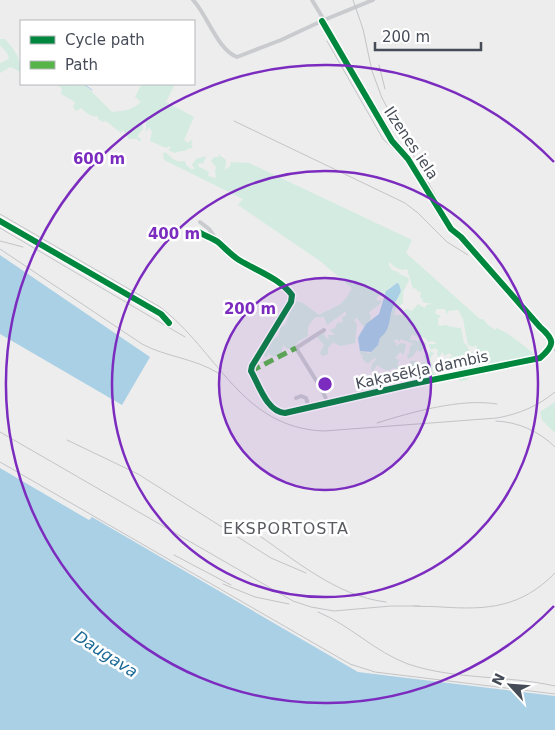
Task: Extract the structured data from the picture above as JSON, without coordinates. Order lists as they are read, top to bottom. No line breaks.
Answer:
{"streets":{"street":["Ilzenes iela","Kaķasēkļa dambis"]},"crossings":[["Ilzenes iela","Kaķasēkļa dambis"]],"districts":["EKSPORTOSTA"],"water":["Daugava"],"legend":["Cycle path","Path"],"scale_bar":"200 m","north":"top left","rings":["600 m","400 m","200 m"]}
